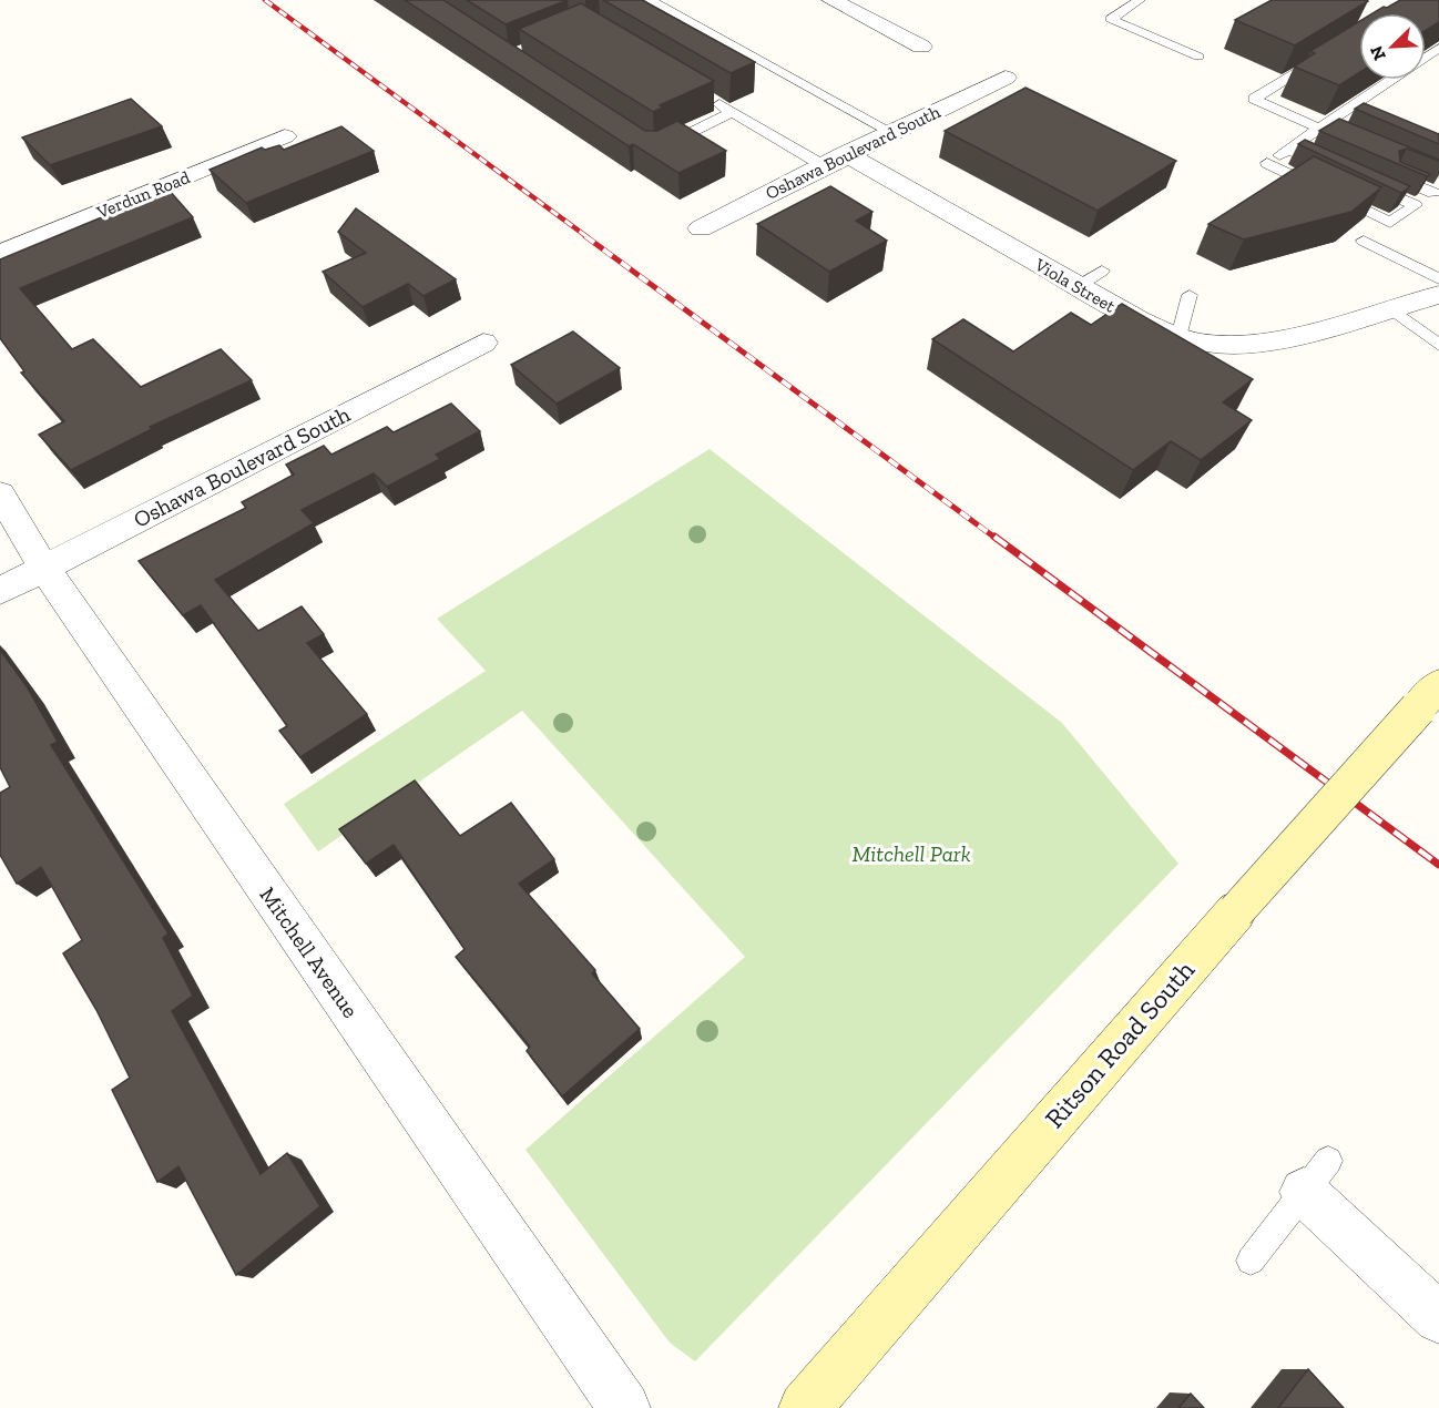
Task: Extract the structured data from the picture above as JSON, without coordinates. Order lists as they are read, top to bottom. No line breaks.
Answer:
{"streets":{"main road":["Ritson Road South"],"street":["Oshawa Boulevard South","Verdun Road","Viola Street","Mitchell Avenue"]},"crossings":[["Oshawa Boulevard South","Viola Street"],["Oshawa Boulevard South","Mitchell Avenue"]],"parks":["Mitchell Park"],"north":"bottom left"}
